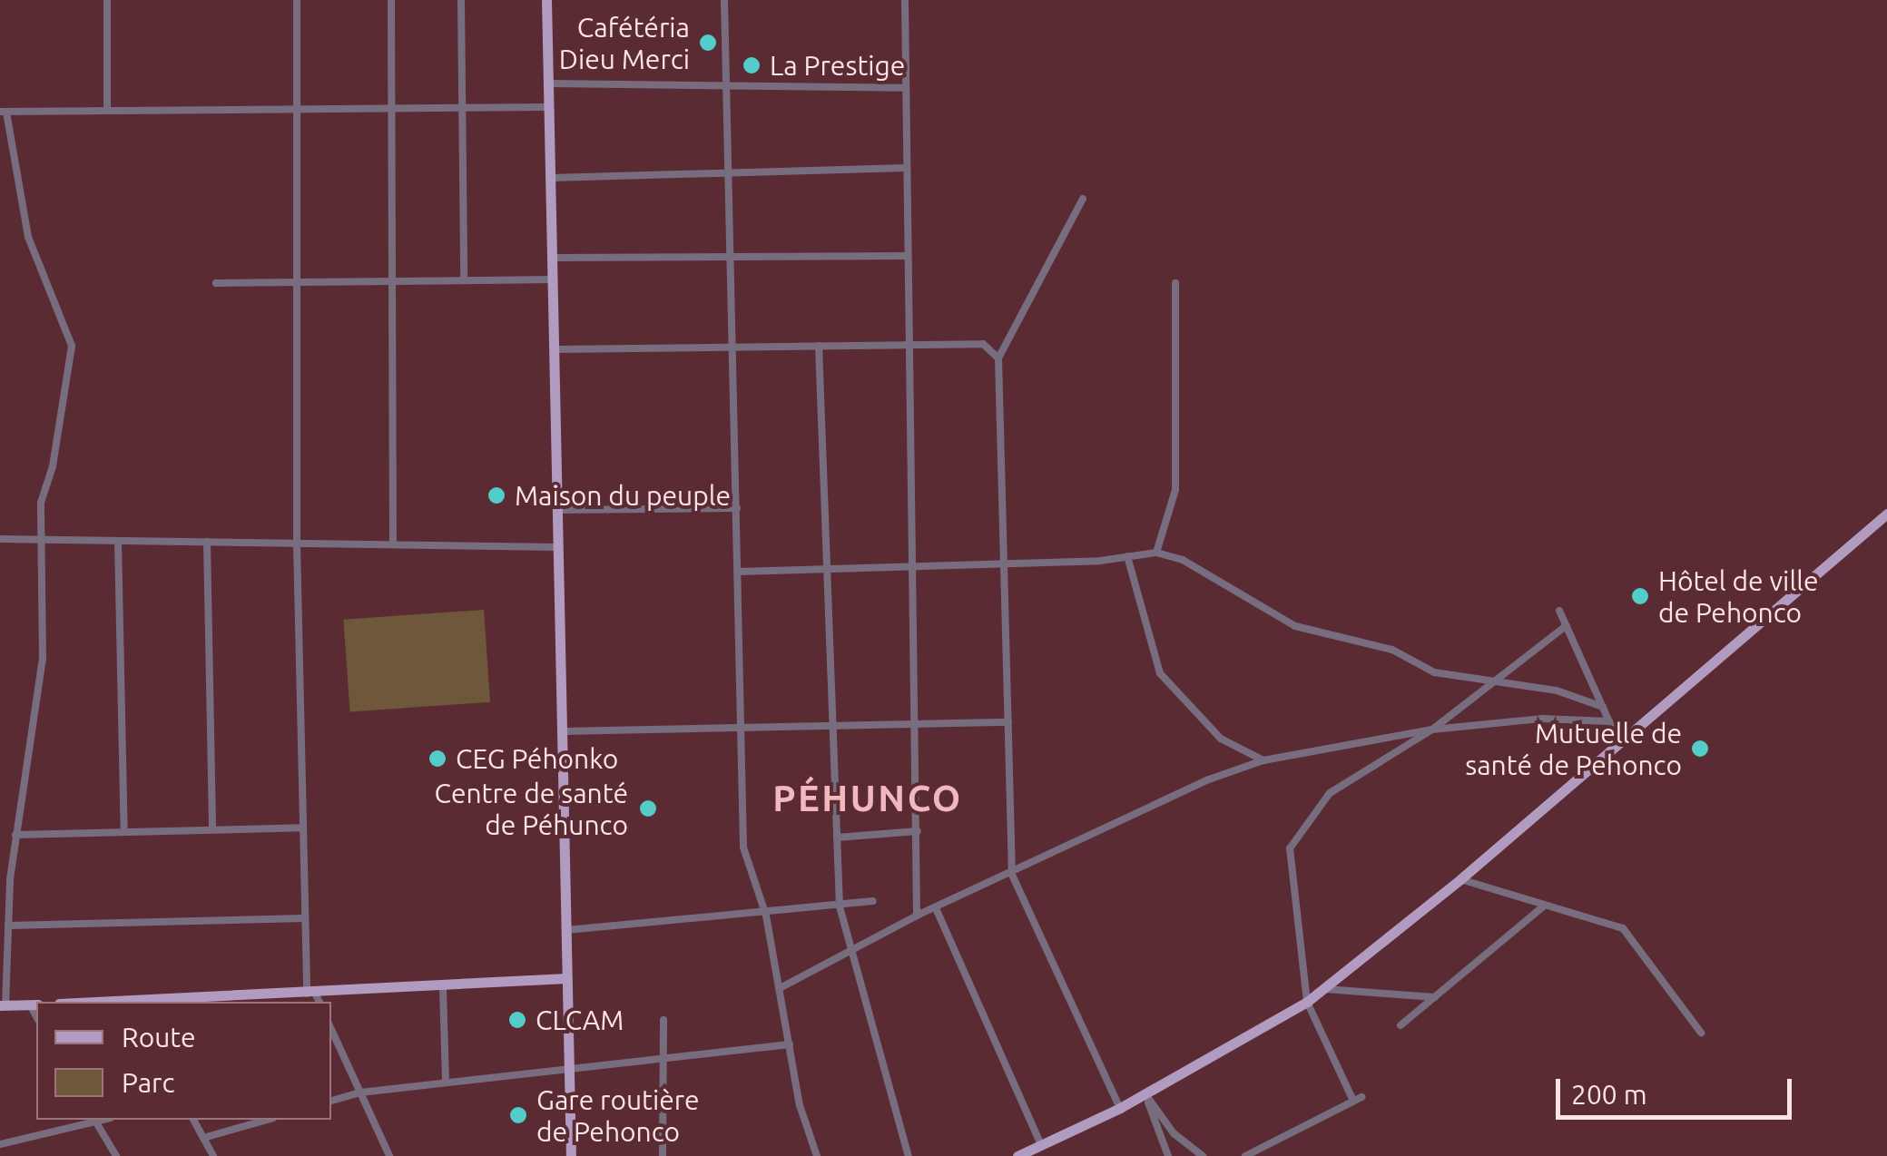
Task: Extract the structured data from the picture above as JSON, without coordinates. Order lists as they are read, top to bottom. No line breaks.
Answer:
{"districts":["PÉHUNCO"],"places":["Cafétéria Dieu Merci","La Prestige","Maison du peuple","Hôtel de ville de Pehonco","Mutuelle de santé de Pehonco","CEG Péhonko","Centre de santé de Péhunco","CLCAM","Gare routière de Pehonco"],"legend":["Route","Parc"],"scale_bar":"200 m"}
